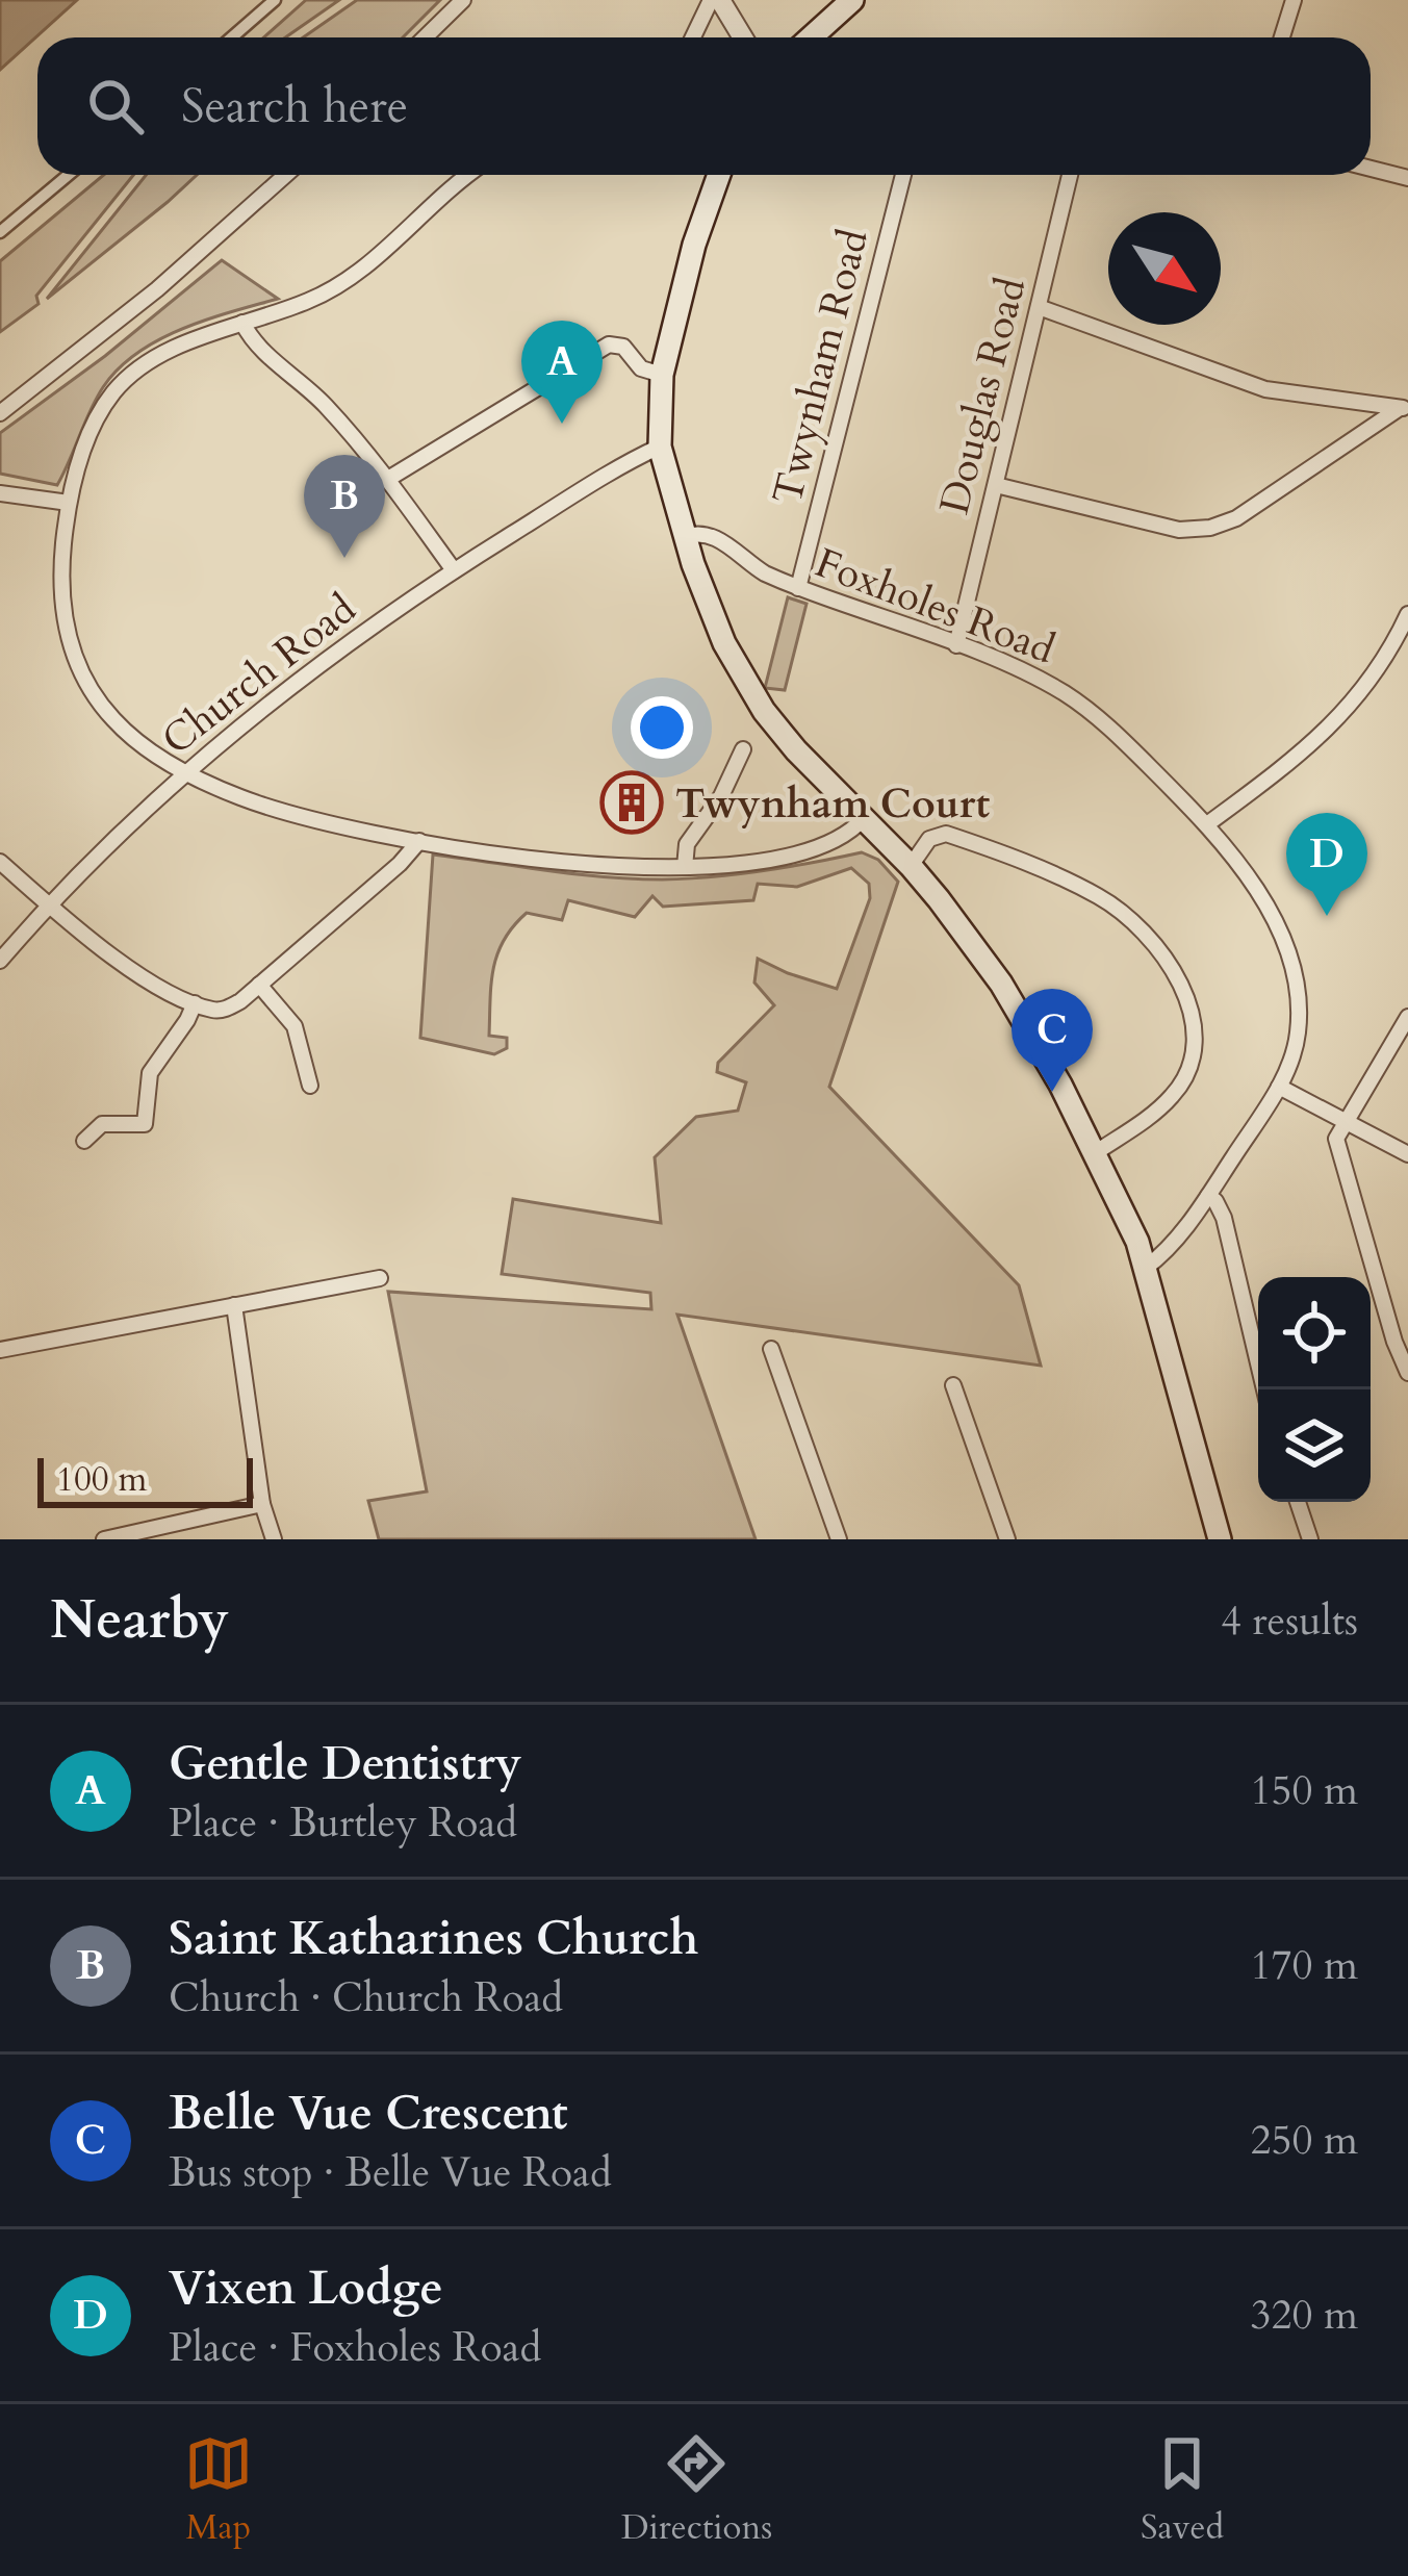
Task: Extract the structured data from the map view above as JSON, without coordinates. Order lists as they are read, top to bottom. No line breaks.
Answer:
{"streets":{"street":["Twynham Road","Douglas Road","Foxholes Road","Church Road"]},"crossings":[["Twynham Road","Foxholes Road"],["Douglas Road","Foxholes Road"]],"places":{"building":["Twynham Court"]},"scale_bar":"100 m","north":"bottom right","page":{"search":"Search here","pins":["A","B","D","C"],"scale":"100 m","heading":["Nearby","4 results"],"list":[{"mark":"A","name":"Gentle Dentistry","note":"Place · Burtley Road","value":"150 m"},{"mark":"B","name":"Saint Katharines Church","note":"Church · Church Road","value":"170 m"},{"mark":"C","name":"Belle Vue Crescent","note":"Bus stop · Belle Vue Road","value":"250 m"},{"mark":"D","name":"Vixen Lodge","note":"Place · Foxholes Road","value":"320 m"}],"nav":["Map","Directions","Saved"]}}
